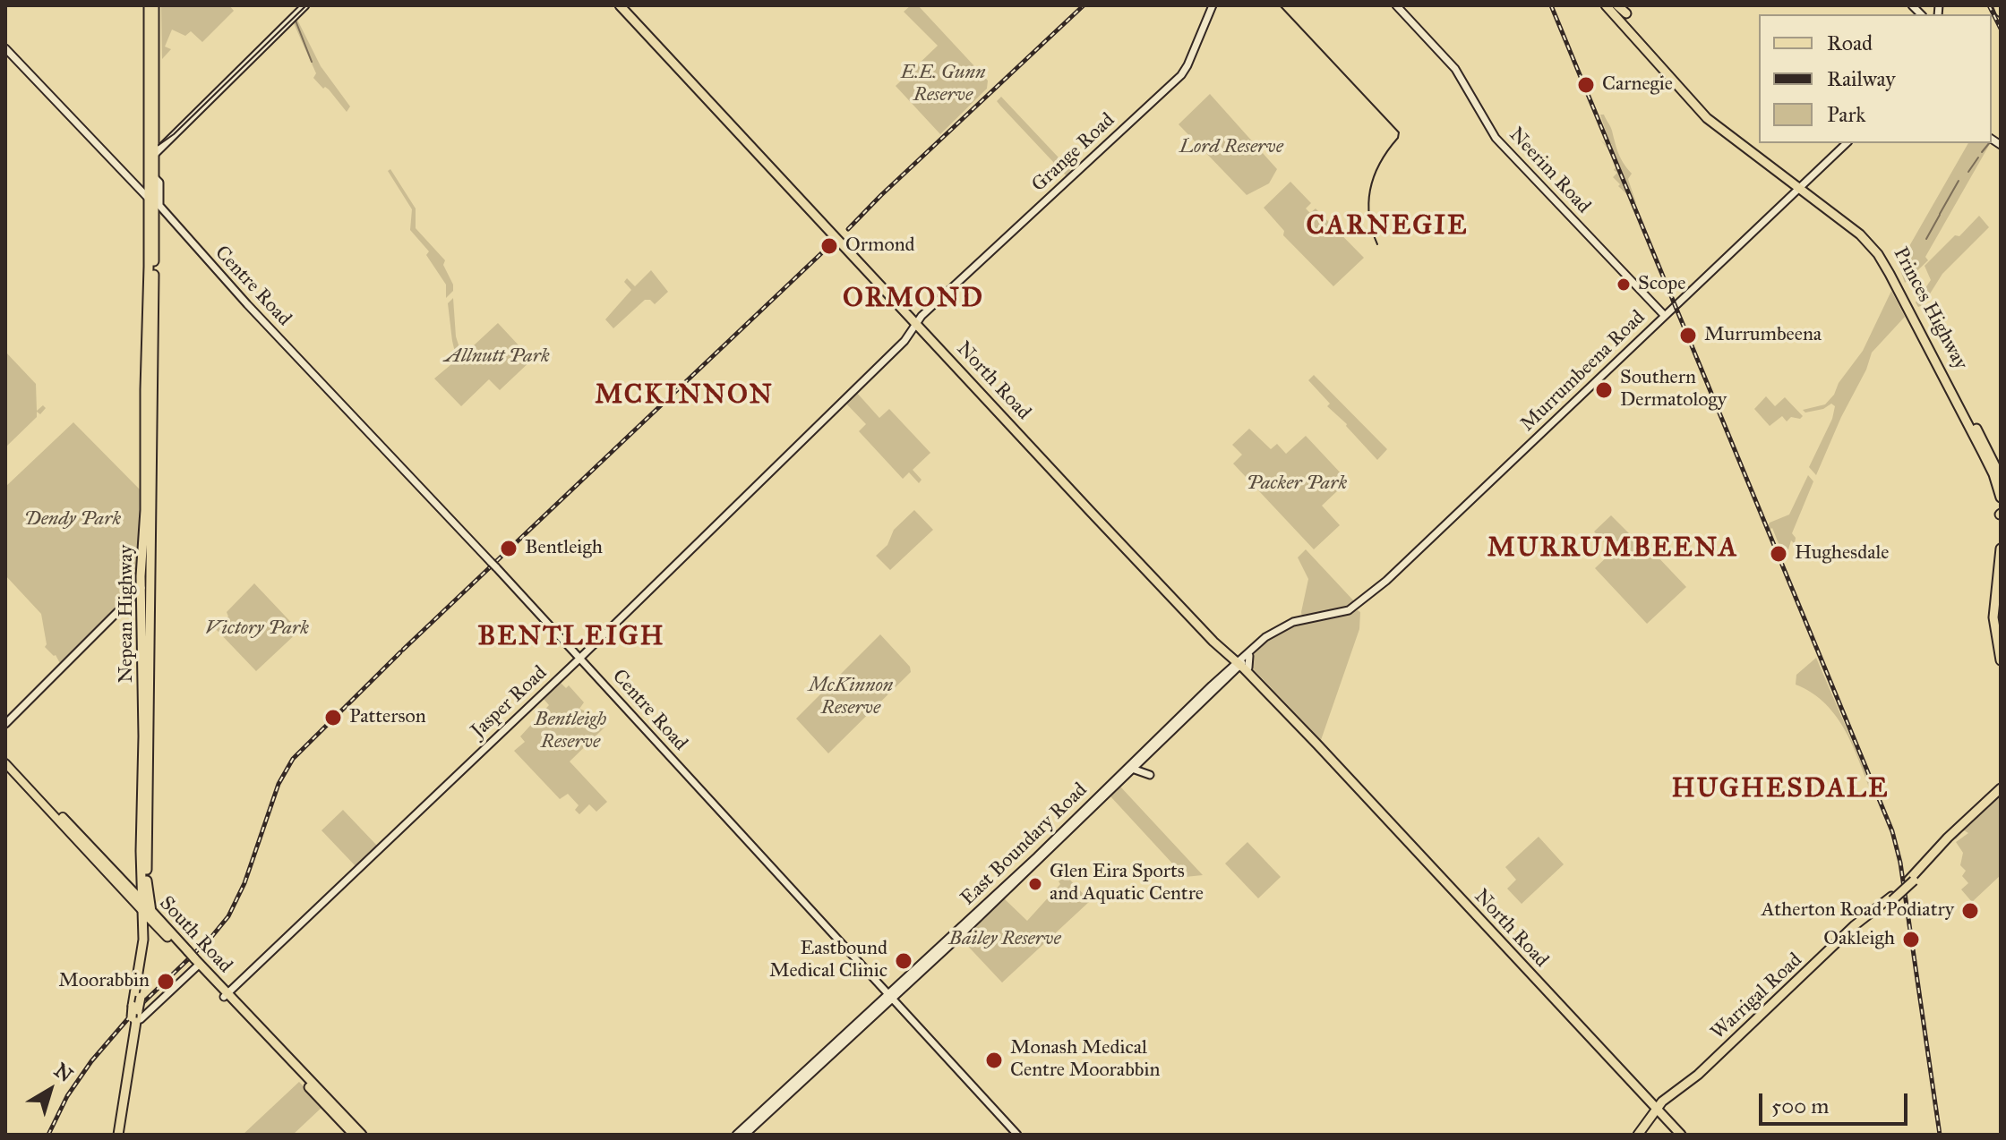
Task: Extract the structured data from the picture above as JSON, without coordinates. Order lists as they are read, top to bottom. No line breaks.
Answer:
{"streets":{"highway":["Princes Highway","North Road","Nepean Highway","South Road","Warrigal Road"],"main road":["Grange Road","Neerim Road","Centre Road","Murrumbeena Road","Jasper Road","East Boundary Road"]},"crossings":[["Grange Road","North Road"],["Grange Road","Jasper Road"],["Neerim Road","Murrumbeena Road"],["Centre Road","Jasper Road"],["Centre Road","East Boundary Road"],["Princes Highway","Murrumbeena Road"],["Murrumbeena Road","North Road"],["Murrumbeena Road","East Boundary Road"],["North Road","Jasper Road"],["North Road","East Boundary Road"],["North Road","Warrigal Road"],["Nepean Highway","South Road"],["Jasper Road","South Road"]],"districts":["CARNEGIE","ORMOND","MCKINNON","MURRUMBEENA","BENTLEIGH","HUGHESDALE"],"parks":["E.E. Gunn Reserve","Lord Reserve","Allnutt Park","Packer Park","Dendy Park","Victory Park","McKinnon Reserve","Bentleigh Reserve","Bailey Reserve"],"places":["Carnegie","Ormond","Scope","Murrumbeena","Southern Dermatology","Bentleigh","Hughesdale","Patterson","Glen Eira Sports and Aquatic Centre","Atherton Road Podiatry","Oakleigh","Eastbound Medical Clinic","Moorabbin","Monash Medical Centre Moorabbin"],"legend":["Road","Railway","Park"],"scale_bar":"500 m","north":"top right"}
